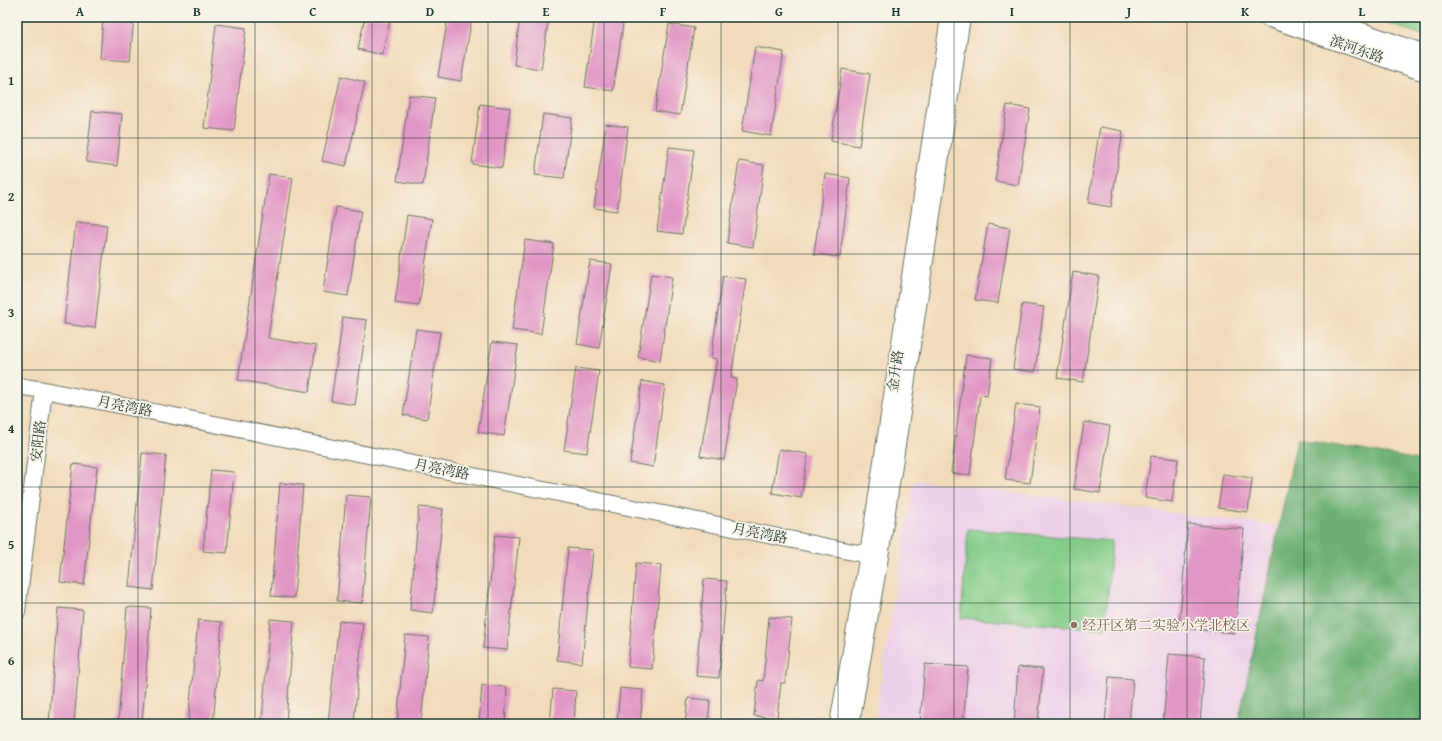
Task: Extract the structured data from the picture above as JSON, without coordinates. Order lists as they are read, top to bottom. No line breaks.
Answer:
{"streets":{"main road":["滨河东路","金升路","月亮湾路","安阳路"]},"crossings":[["金升路","月亮湾路"],["月亮湾路","安阳路"]],"places":["经开区第二实验小学北校区"],"grid":{"columns":["A","B","C","D","E","F","G","H","I","J","K","L"],"rows":["1","2","3","4","5","6"]}}
